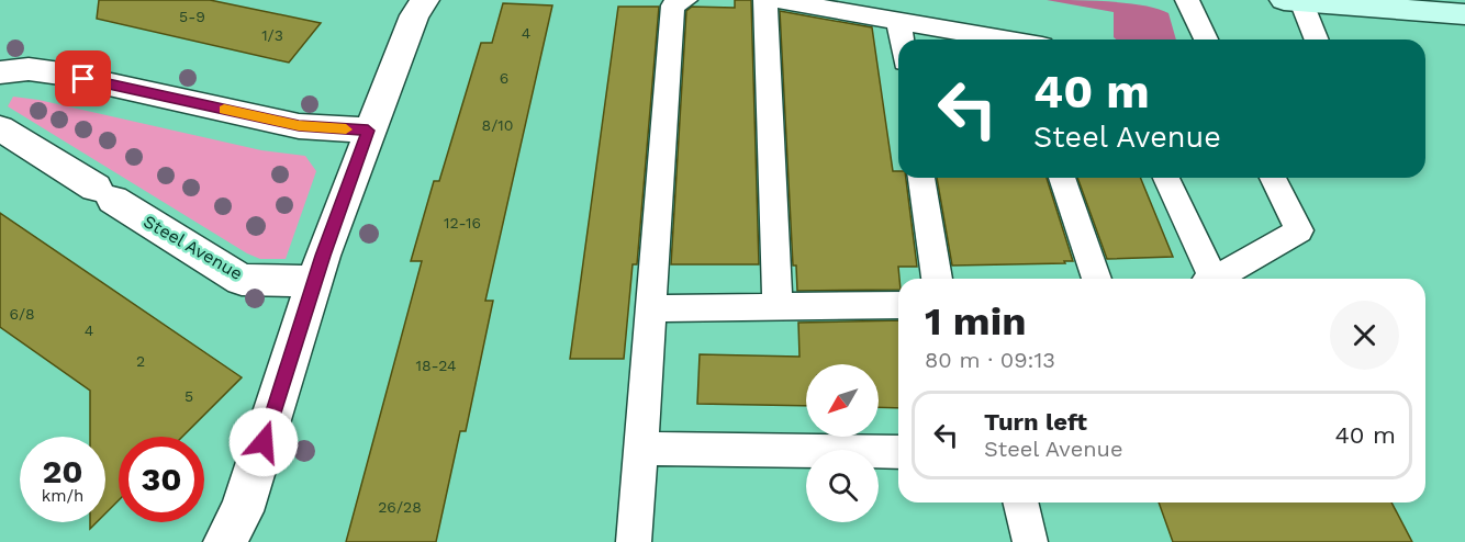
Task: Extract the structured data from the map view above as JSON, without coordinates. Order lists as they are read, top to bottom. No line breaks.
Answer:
{"streets":{"street":["Steel Avenue"]},"house_numbers":["5-9","4","1/3","6","8/10","12-16","6/8","4","2","18-24","5","26/28"],"north":"bottom left","page":{"turn":["40 m","Steel Avenue"],"heading":["1 min","80 m · 09:13"],"list":[{"name":"Turn left","note":"Steel Avenue","value":"40 m"}],"speed":"20 km/h","limit":"30"}}
